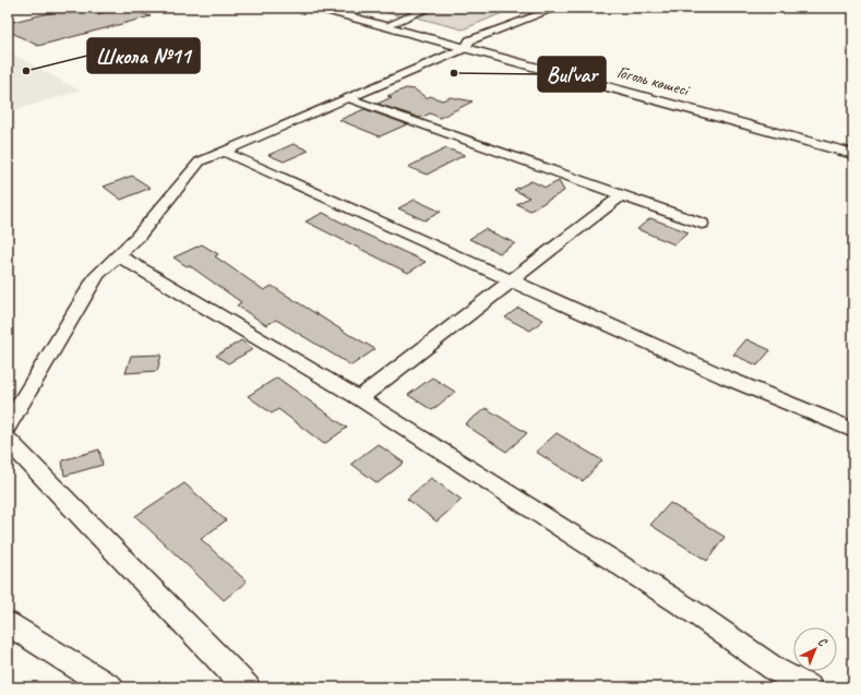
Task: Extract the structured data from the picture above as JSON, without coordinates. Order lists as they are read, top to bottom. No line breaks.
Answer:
{"streets":{"main road":["Гоголь көшесі"]},"places":["Школа №11","Bul'var"],"north":"top right"}
